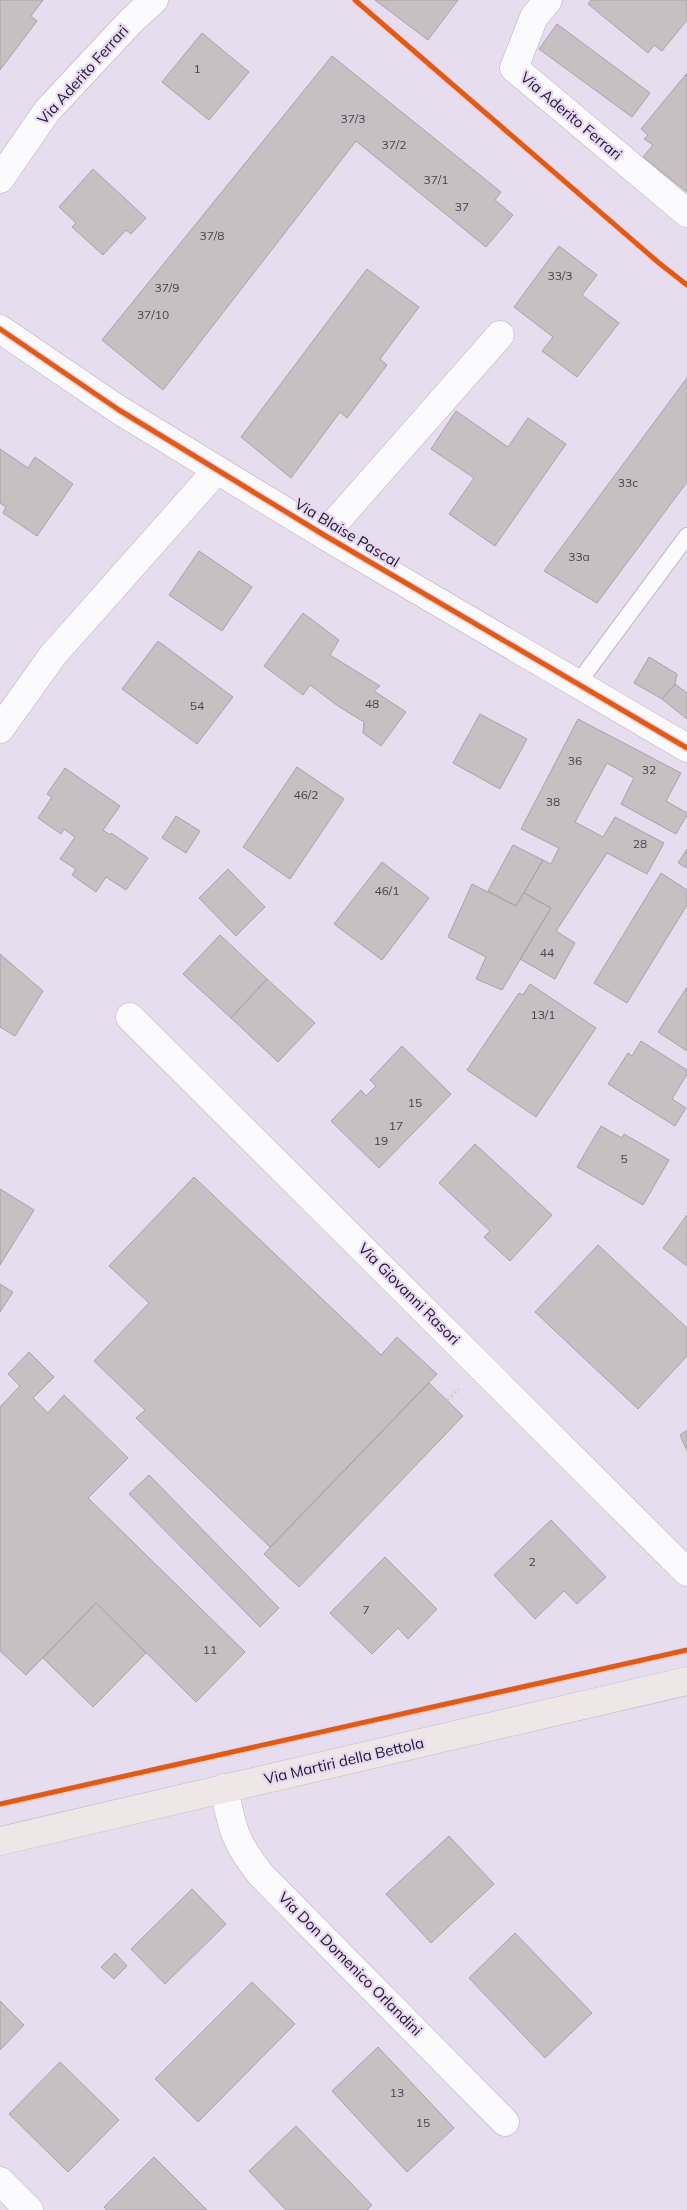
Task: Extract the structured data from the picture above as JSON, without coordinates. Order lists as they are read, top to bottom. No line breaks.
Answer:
{"streets":{"main road":["Via Martiri della Bettola"],"street":["Via Aderito Ferrari","Via Blaise Pascal","Via Giovanni Rasori","Via Don Domenico Orlandini"]},"crossings":[["Via Martiri della Bettola","Via Don Domenico Orlandini"]],"house_numbers":["1","37/3","37/2","37/1","37","37/8","33/3","37/9","37/10","33c","33a","48","54","36","32","46/2","38","28","46/1","44","13/1","15","17","19","5","2","7","11","13","15"]}
